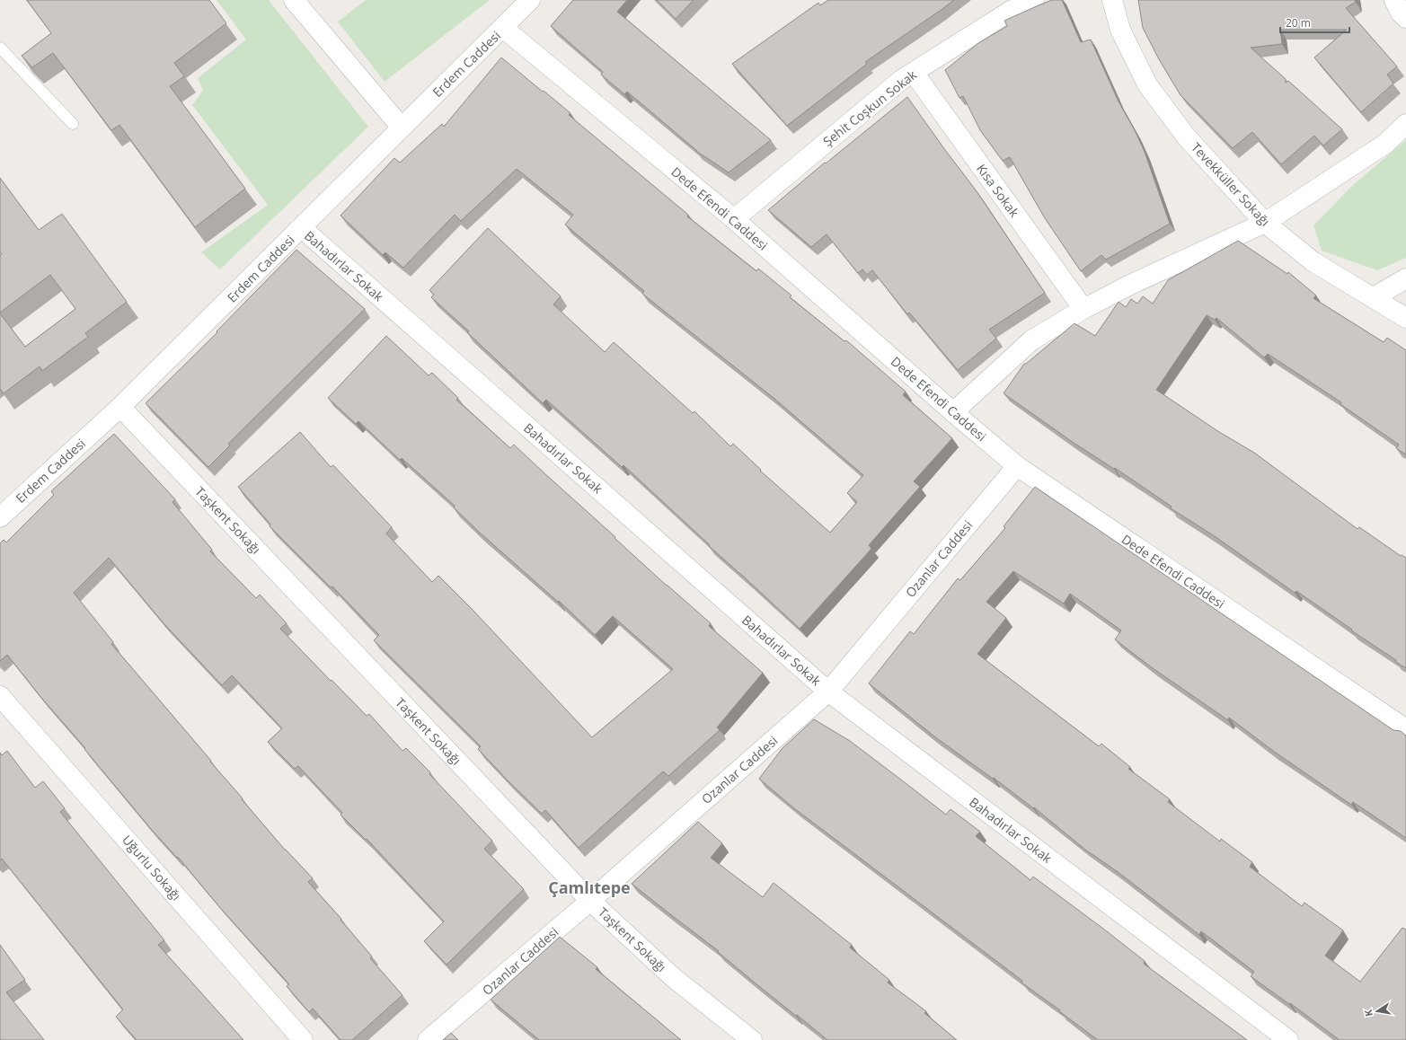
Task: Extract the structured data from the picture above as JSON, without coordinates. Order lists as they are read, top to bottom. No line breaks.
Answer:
{"streets":{"street":["Erdem Caddesi","Şehit Coşkun Sokak","Tevekküller Sokağı","Kısa Sokak","Dede Efendi Caddesi","Bahadırlar Sokak","Taşkent Sokağı","Ozanlar Caddesi","Uğurlu Sokağı"]},"crossings":[["Erdem Caddesi","Dede Efendi Caddesi"],["Erdem Caddesi","Bahadırlar Sokak"],["Erdem Caddesi","Taşkent Sokağı"],["Şehit Coşkun Sokak","Kısa Sokak"],["Şehit Coşkun Sokak","Dede Efendi Caddesi"],["Dede Efendi Caddesi","Ozanlar Caddesi"],["Bahadırlar Sokak","Ozanlar Caddesi"],["Taşkent Sokağı","Ozanlar Caddesi"]],"districts":["Çamlıtepe"],"scale_bar":"20 m","north":"left"}
